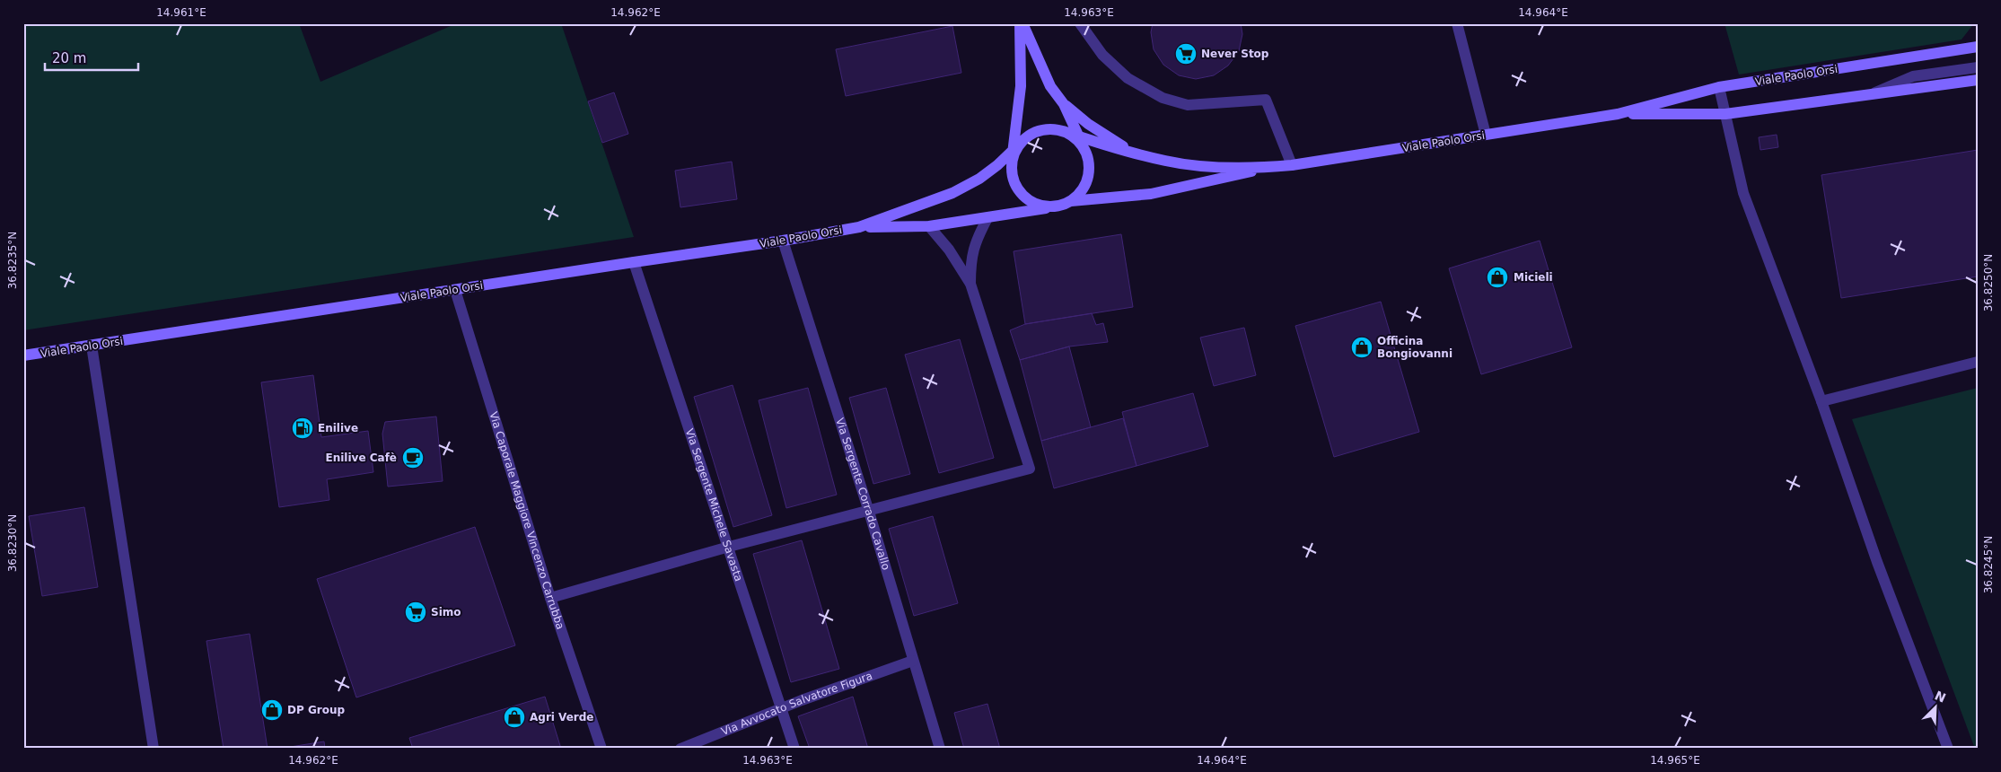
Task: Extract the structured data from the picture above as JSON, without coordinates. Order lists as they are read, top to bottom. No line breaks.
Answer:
{"streets":{"main road":["Viale Paolo Orsi"],"street":["Via Sergente Corrado Cavallo","Via Sergente Michele Savasta","Via Caporale Maggiore Vincenzo Carrubba","Via Avvocato Salvatore Figura"]},"crossings":[["Viale Paolo Orsi","Via Sergente Corrado Cavallo"],["Viale Paolo Orsi","Via Sergente Michele Savasta"],["Viale Paolo Orsi","Via Caporale Maggiore Vincenzo Carrubba"],["Via Sergente Corrado Cavallo","Via Avvocato Salvatore Figura"],["Via Sergente Michele Savasta","Via Avvocato Salvatore Figura"]],"places":{"supermarket":["Never Stop","Simo"],"shop":["Micieli","Officina Bongiovanni","DP Group","Agri Verde"],"fuel station":["Enilive"],"cafe":["Enilive Cafè"]},"scale_bar":"20 m","north":"top right","coordinates":["14.961°E","14.962°E","14.963°E","14.964°E","36.8235°N","36.8250°N","36.8230°N","36.8245°N","14.965°E"]}
